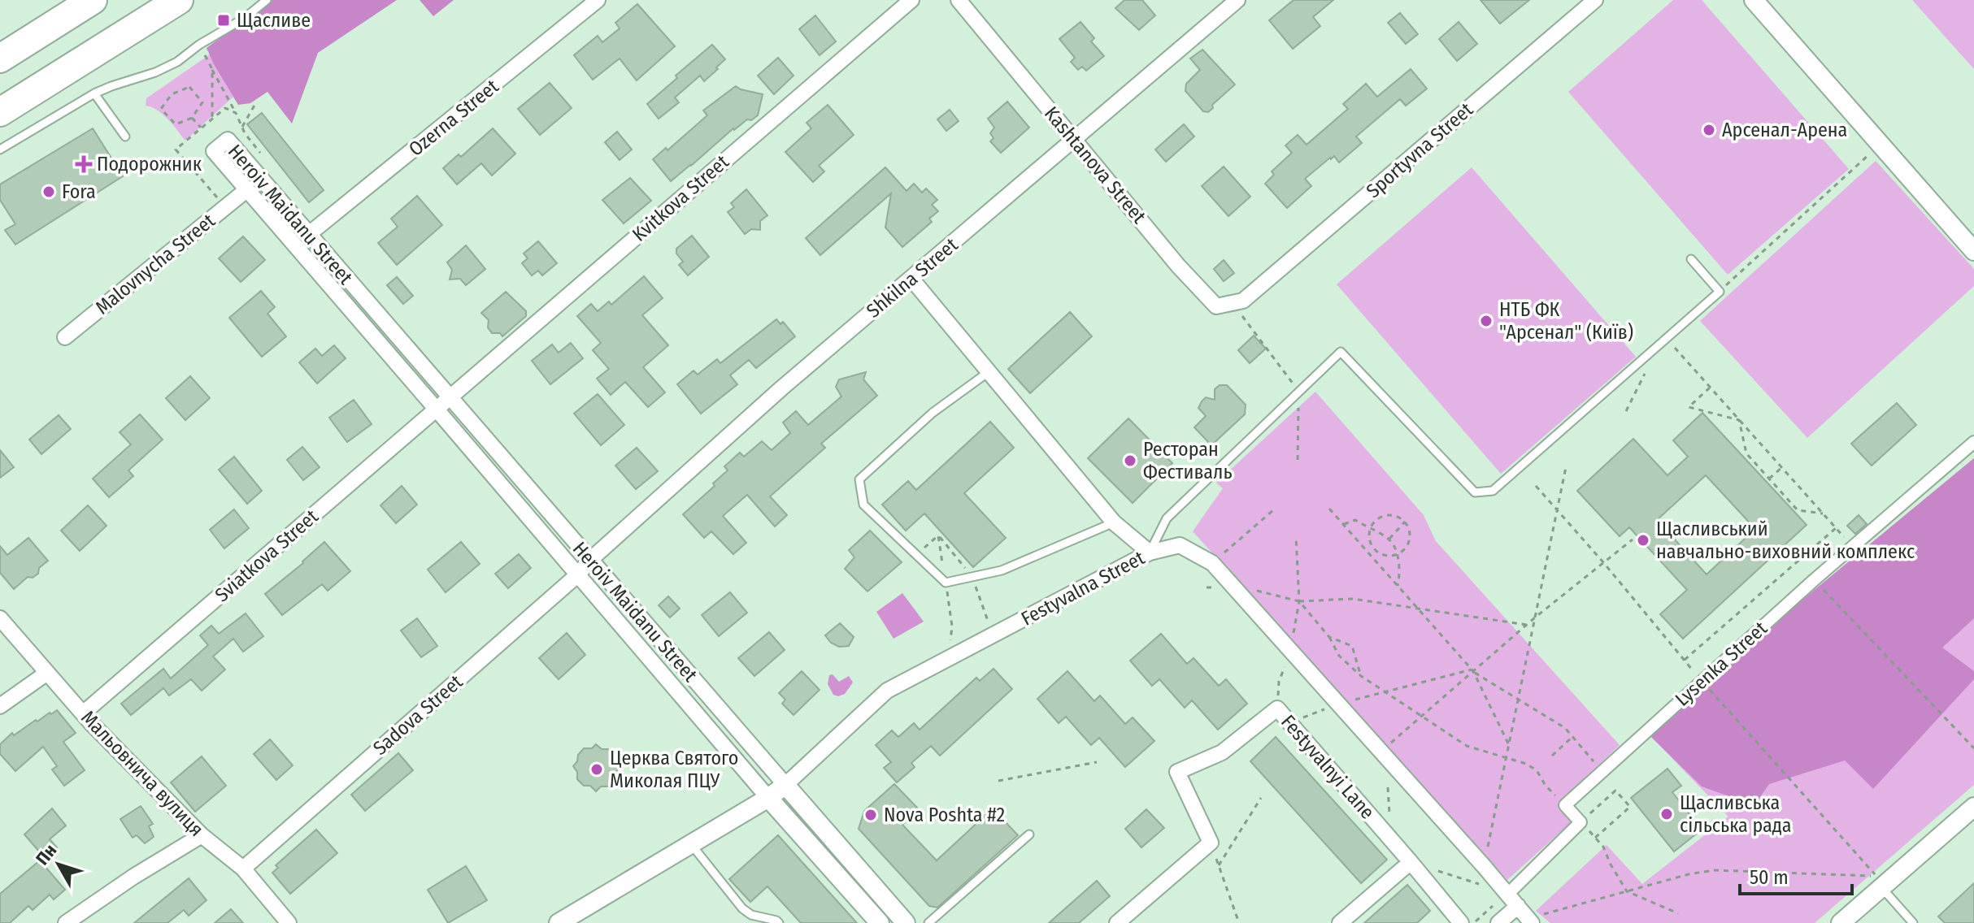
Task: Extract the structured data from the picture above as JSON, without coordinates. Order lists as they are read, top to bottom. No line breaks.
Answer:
{"streets":{"street":["Ozerna Street","Sportyvna Street","Kashtanova Street","Kvitkova Street","Heroiv Maidanu Street","Malovnycha Street","Shkilna Street","Sviatkova Street","Festyvalna Street","Lysenka Street","Sadova Street","Festyvalnyi Lane","Мальовнича вулиця"]},"crossings":[["Ozerna Street","Heroiv Maidanu Street"],["Sportyvna Street","Kashtanova Street"],["Kashtanova Street","Shkilna Street"],["Kvitkova Street","Heroiv Maidanu Street"],["Kvitkova Street","Sviatkova Street"],["Heroiv Maidanu Street","Malovnycha Street"],["Heroiv Maidanu Street","Shkilna Street"],["Heroiv Maidanu Street","Sviatkova Street"],["Heroiv Maidanu Street","Festyvalna Street"],["Heroiv Maidanu Street","Sadova Street"],["Shkilna Street","Sadova Street"],["Sviatkova Street","Мальовнича вулиця"],["Sadova Street","Мальовнича вулиця"]],"places":{"transit":["Щасливе"],"other":["Арсенал-Арена","Fora","НТБ ФК \"Арсенал\" (Київ)","Ресторан Фестиваль","Щасливський навчально-виховний комплекс","Церква Святого Миколая ПЦУ","Щасливська сільська рада","Nova Poshta #2"],"health":["Подорожник"]},"scale_bar":"50 m","north":"top left"}
